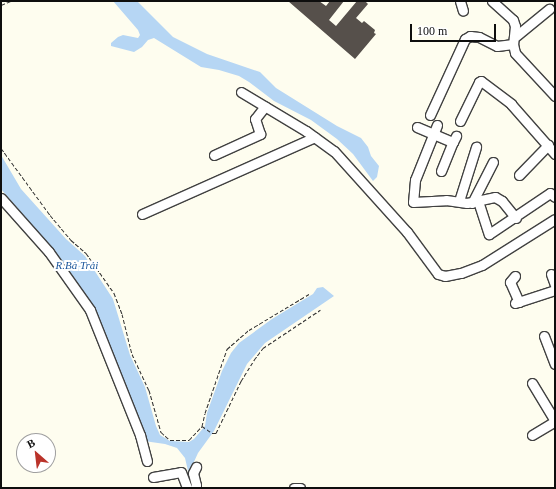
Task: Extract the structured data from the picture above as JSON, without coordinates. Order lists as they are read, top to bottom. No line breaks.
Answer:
{"water":["R.Bà Trải"],"scale_bar":"100 m","north":"top left"}
